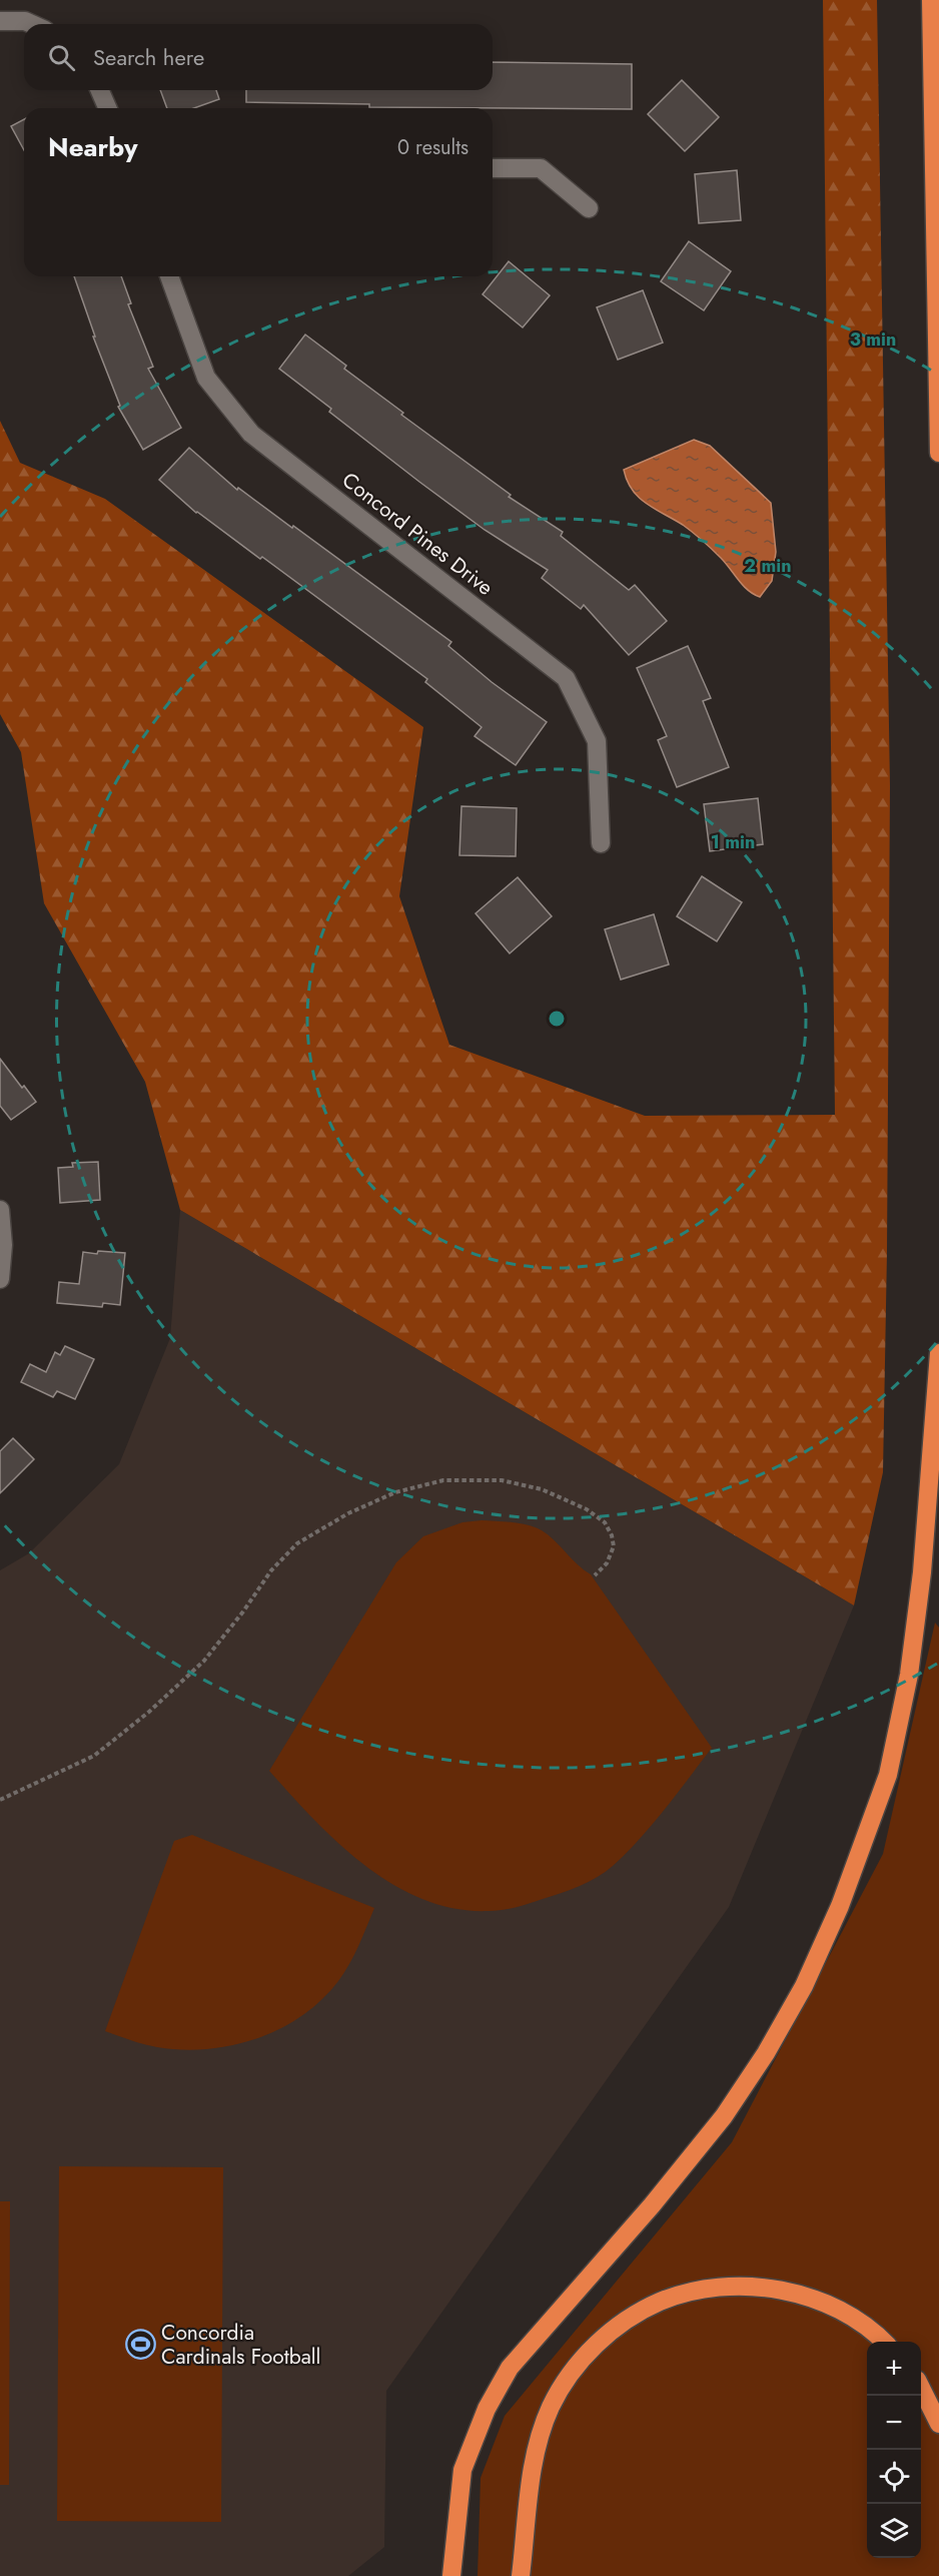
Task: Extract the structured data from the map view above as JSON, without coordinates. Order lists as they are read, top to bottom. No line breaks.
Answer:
{"streets":{"street":["Concord Pines Drive"]},"places":{"sports":["Concordia Cardinals Football"]},"page":{"search":"Search here","heading":["Nearby","0 results"],"map_buttons":["+","−"]},"rings":["3 min","2 min","1 min"]}
